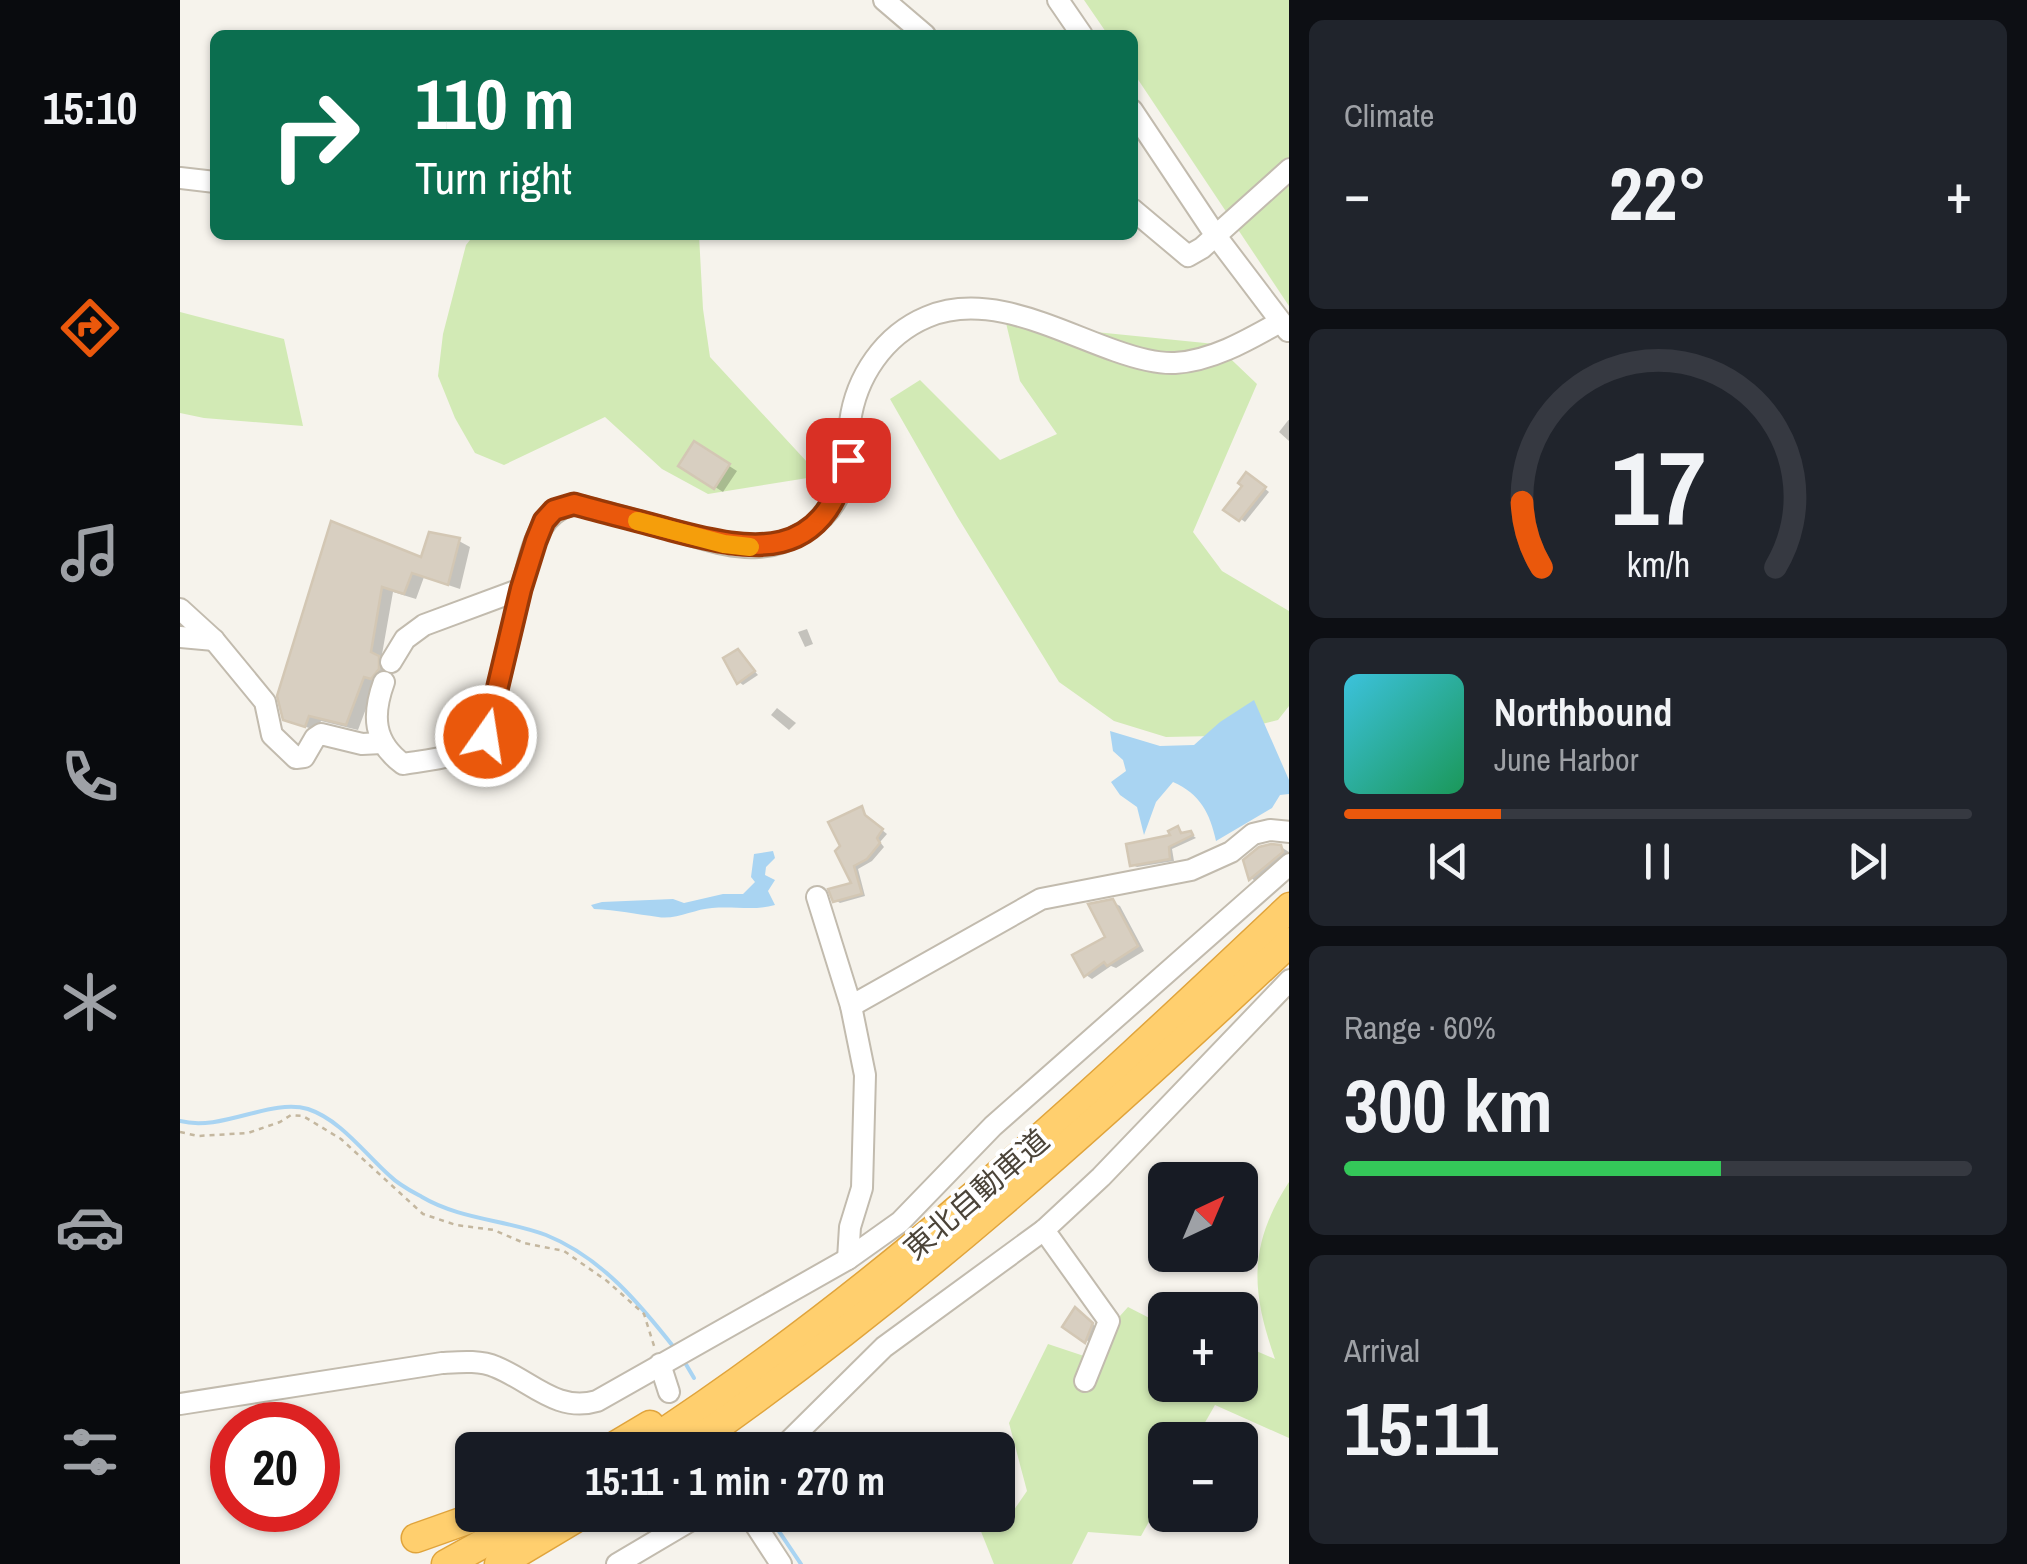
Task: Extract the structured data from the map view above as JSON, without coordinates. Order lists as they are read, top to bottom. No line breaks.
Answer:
{"streets":{"highway":["東北自動車道"]},"north":"top right","page":{"tabs":"15:10","tile":["Climate",["Range · 60%","300 km"],["Arrival","15:11"]],"turn":["110 m","Turn right"],"heat":["−","22°","+"],"song":["Northbound","June Harbor"],"map_buttons":["+","−"],"limit":"20","trip":"15:11 · 1 min · 270 m","gauge":["17","km/h"]}}
